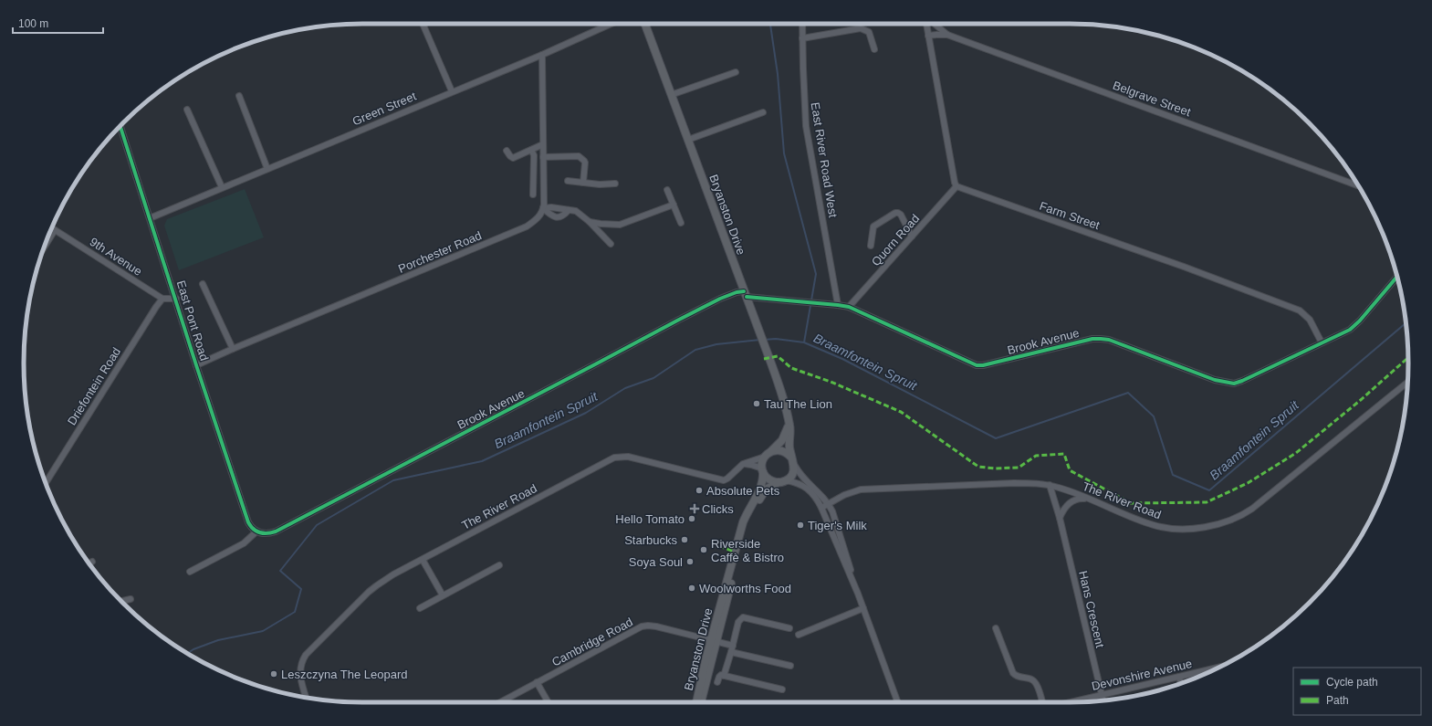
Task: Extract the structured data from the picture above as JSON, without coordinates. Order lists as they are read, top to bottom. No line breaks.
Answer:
{"streets":{"main road":["Bryanston Drive"],"street":["Belgrave Street","Green Street","East River Road West","Farm Street","Quorn Road","Porchester Road","9th Avenue","East Pont Road","Brook Avenue","Driefontein Road","The River Road","Hans Crescent","Cambridge Road","Devonshire Avenue"]},"crossings":[["Green Street","East Pont Road"],["East River Road West","Brook Avenue"],["Bryanston Drive","Brook Avenue"],["Bryanston Drive","The River Road"],["Bryanston Drive","Cambridge Road"],["Farm Street","Quorn Road"],["Farm Street","Brook Avenue"],["Quorn Road","Brook Avenue"],["Porchester Road","East Pont Road"],["9th Avenue","Driefontein Road"],["East Pont Road","Brook Avenue"],["The River Road","Hans Crescent"],["Hans Crescent","Devonshire Avenue"]],"water":["Braamfontein Spruit"],"places":{"other":["Tau The Lion","Absolute Pets","Hello Tomato","Tiger's Milk","Starbucks","Riverside Caffè & Bistro","Soya Soul","Woolworths Food","Leszczyna The Leopard"],"health":["Clicks"]},"legend":["Cycle path","Path"],"scale_bar":"100 m"}
